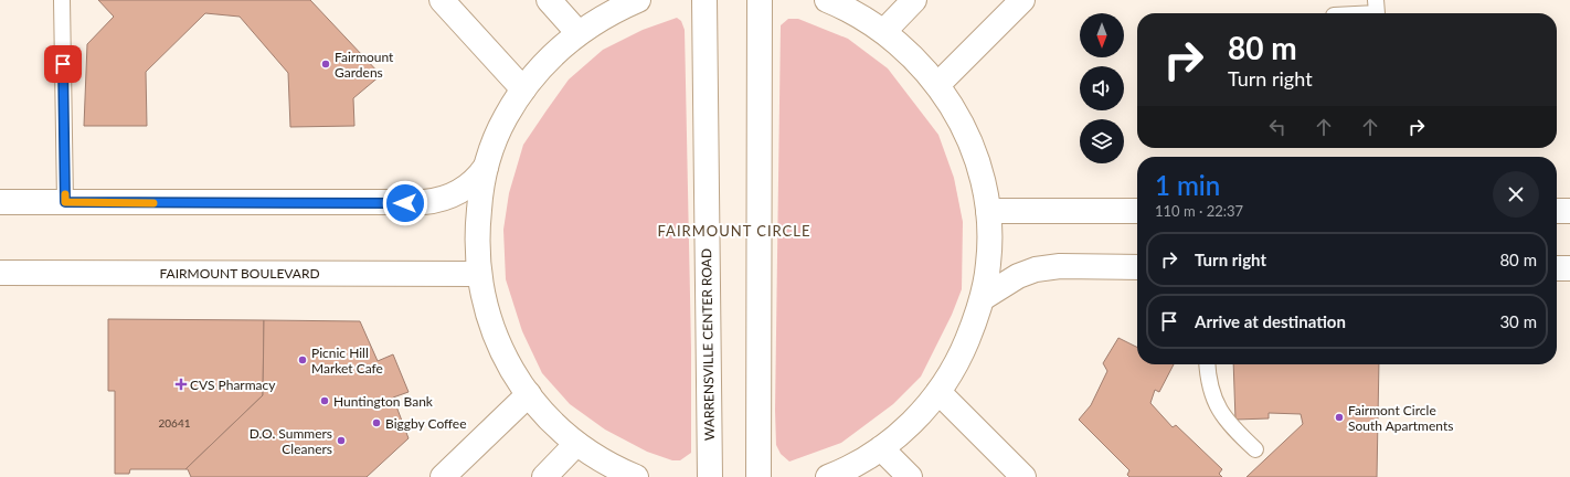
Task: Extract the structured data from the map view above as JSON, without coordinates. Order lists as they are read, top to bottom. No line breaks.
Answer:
{"streets":{"main road":["FAIRMOUNT BOULEVARD","WARRENSVILLE CENTER ROAD"]},"districts":["FAIRMOUNT CIRCLE"],"places":{"other":["Fairmount Gardens","Picnic Hill Market Cafe","Huntington Bank","Fairmont Circle South Apartments","Biggby Coffee","D.O. Summers Cleaners"],"health":["CVS Pharmacy"]},"house_numbers":["20641"],"north":"bottom","page":{"turn":["80 m","Turn right"],"heading":["1 min","110 m · 22:37"],"list":[{"name":"Turn right","value":"80 m"},{"name":"Arrive at destination","value":"30 m"}]}}
